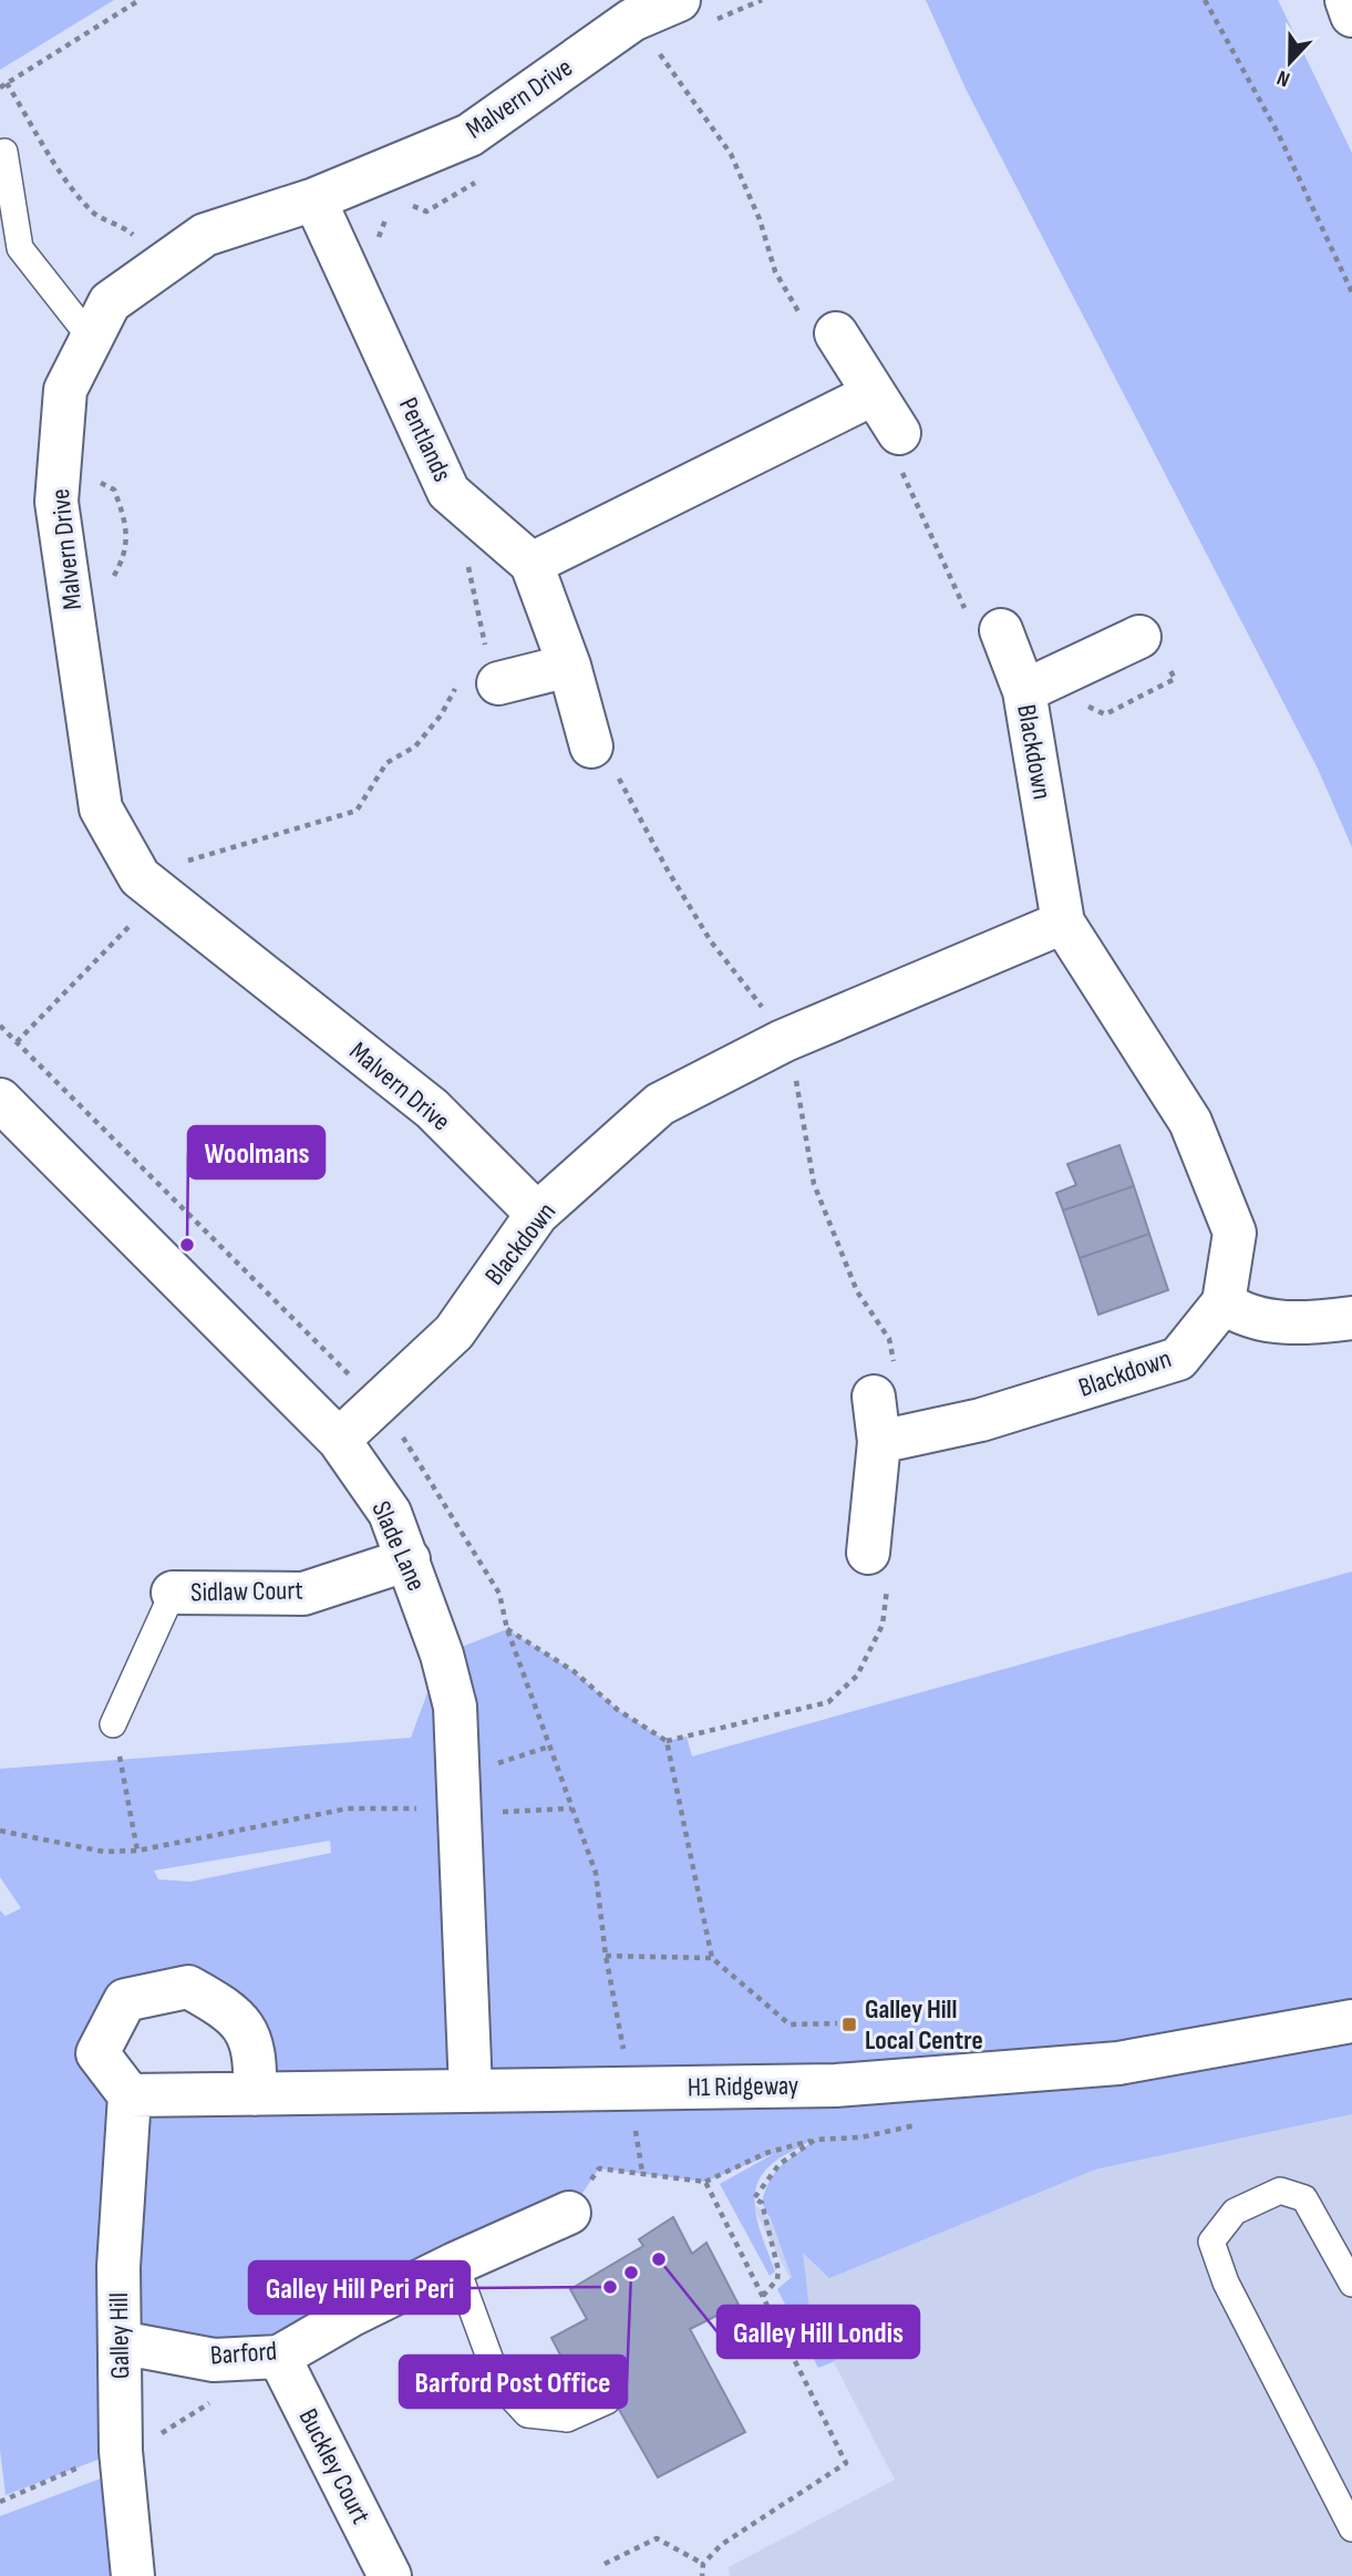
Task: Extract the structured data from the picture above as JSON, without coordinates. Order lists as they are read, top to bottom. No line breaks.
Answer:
{"streets":{"street":["Malvern Drive","Pentlands","Blackdown","Slade Lane","Sidlaw Court","H1 Ridgeway","Galley Hill","Barford","Buckley Court"]},"crossings":[["Malvern Drive","Pentlands"],["Malvern Drive","Blackdown"],["Blackdown","Slade Lane"],["Slade Lane","Sidlaw Court"],["Slade Lane","H1 Ridgeway"],["H1 Ridgeway","Galley Hill"],["Galley Hill","Barford"],["Barford","Buckley Court"]],"places":{"other":["Woolmans","Galley Hill Londis","Barford Post Office","Galley Hill Peri Peri"],"transit":["Galley Hill Local Centre"]},"north":"bottom"}
